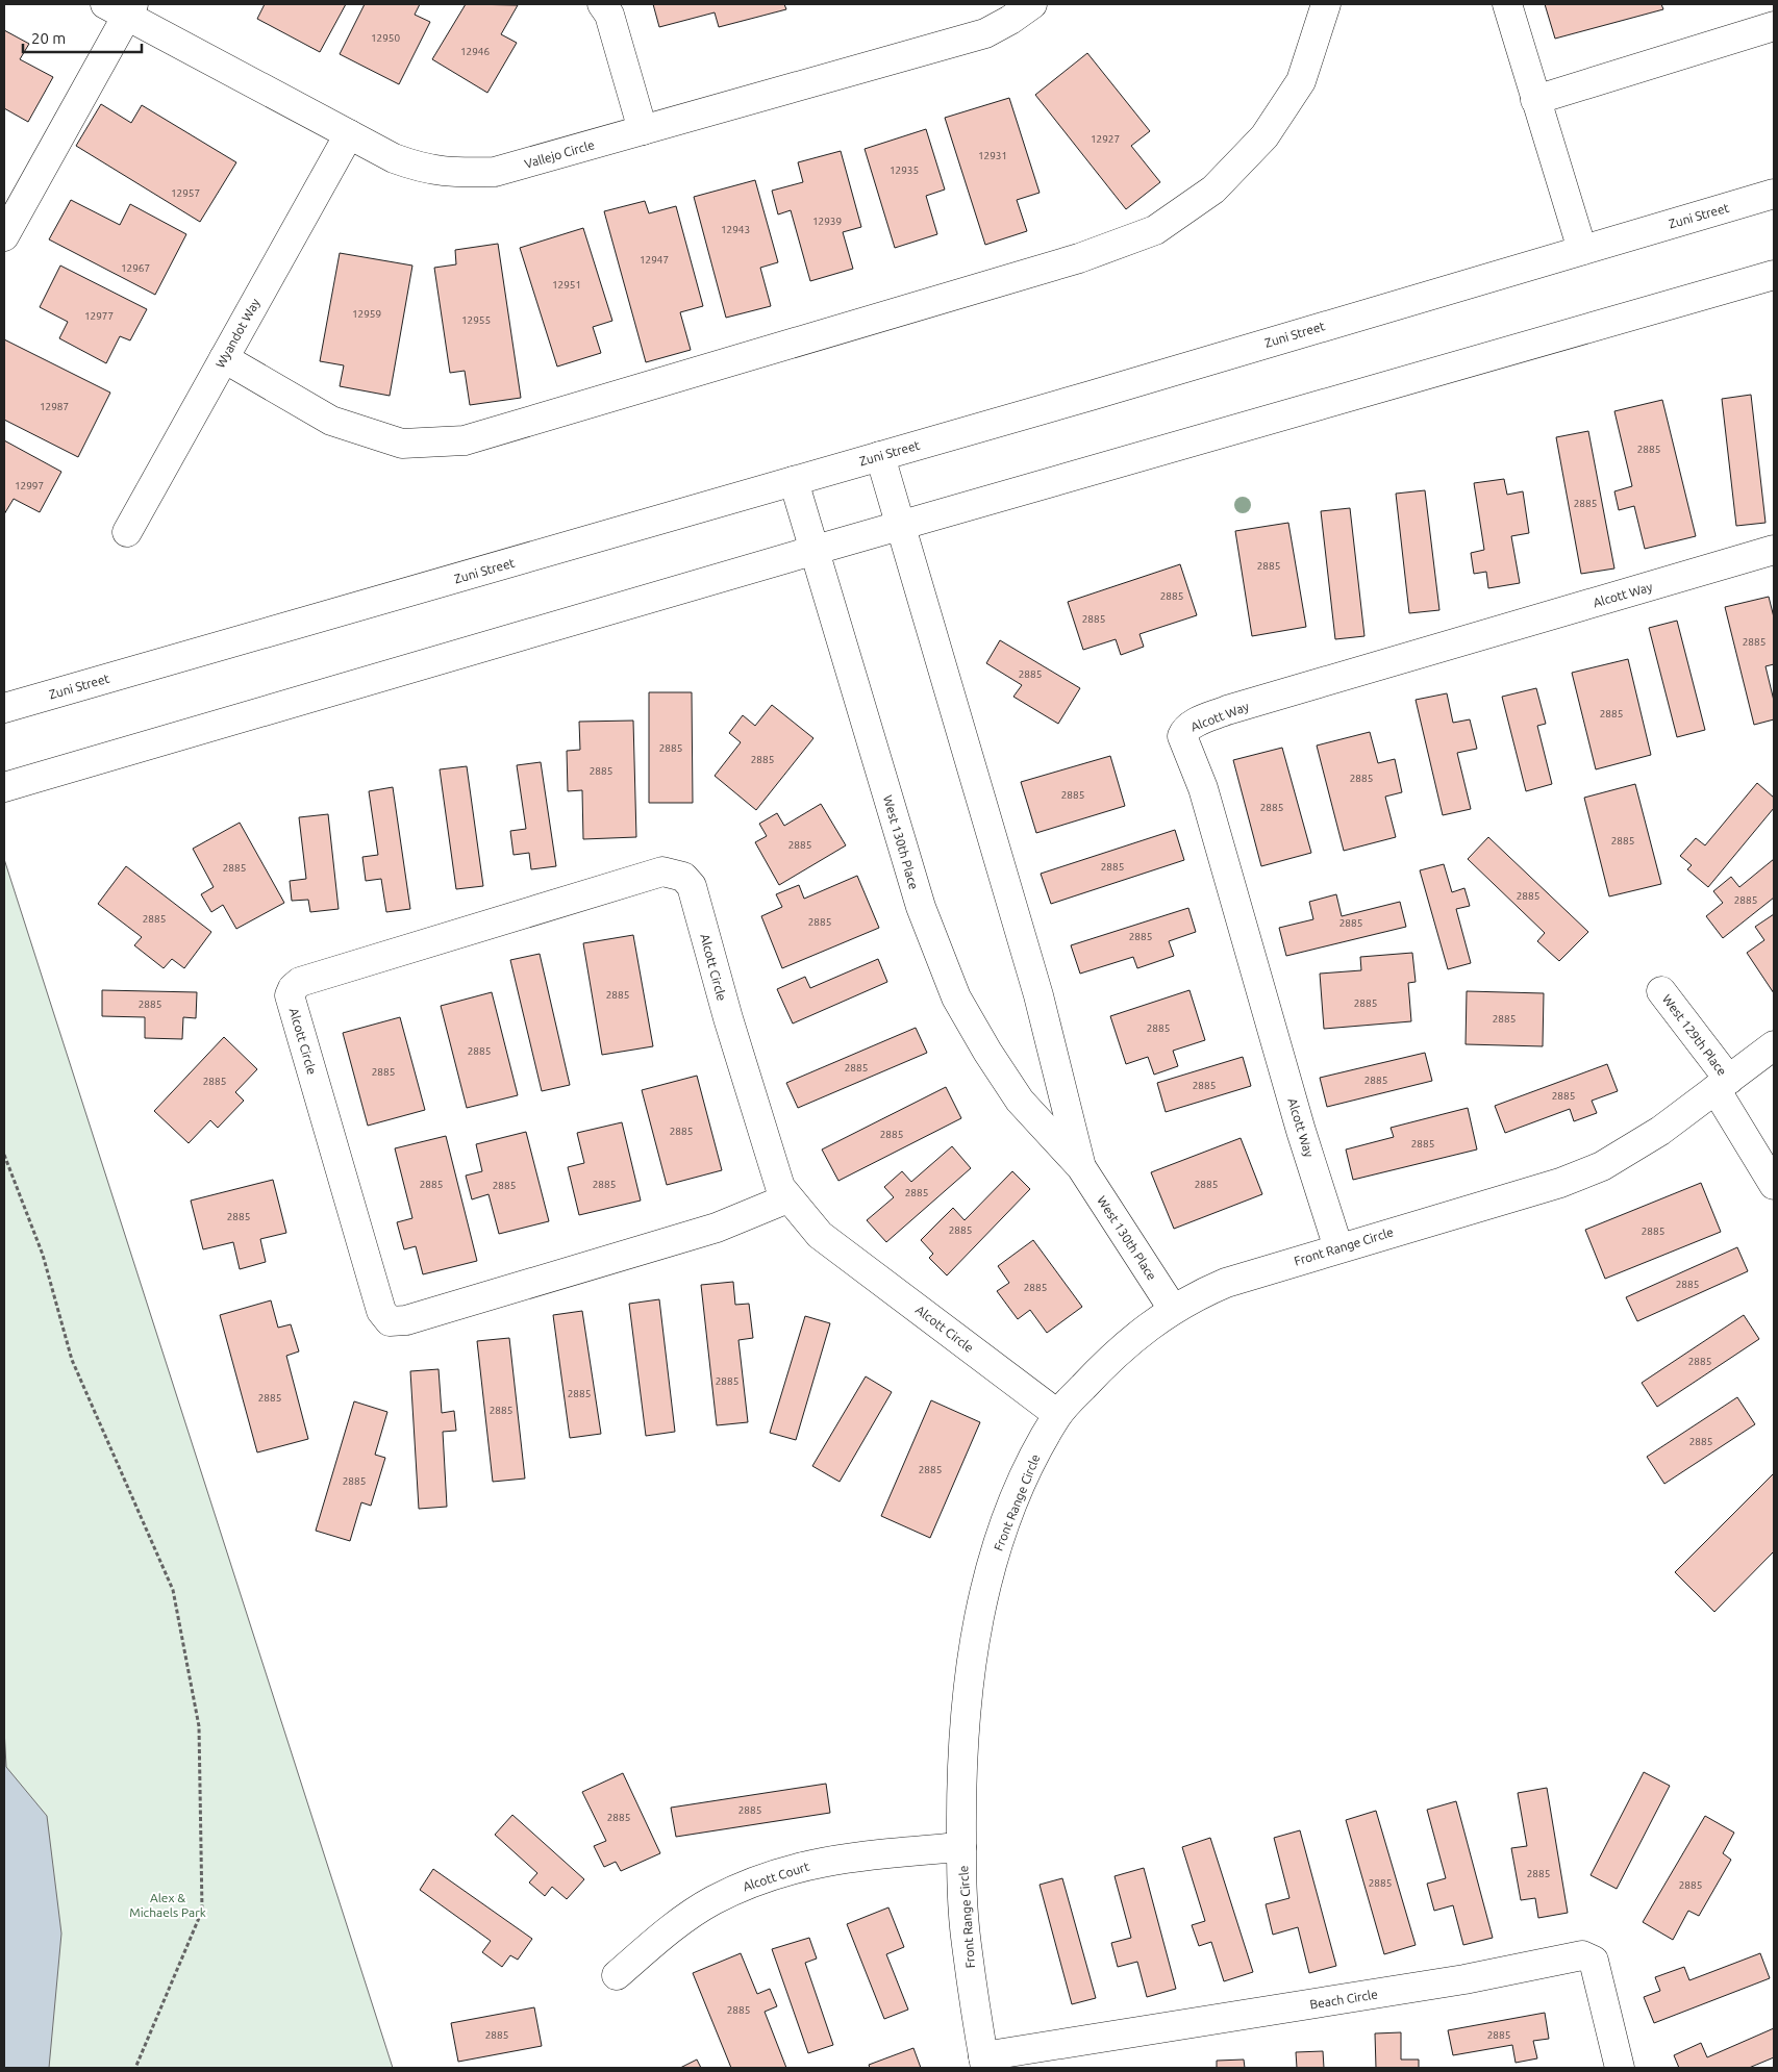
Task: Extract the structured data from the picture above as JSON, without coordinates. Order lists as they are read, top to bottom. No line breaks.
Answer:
{"streets":{"street":["Vallejo Circle","Zuni Street","Wyandot Way","Alcott Way","West 130th Place","Alcott Circle","West 129th Place","Front Range Circle","Alcott Court","Beach Circle"]},"crossings":[["Vallejo Circle","Wyandot Way"],["Zuni Street","West 130th Place"],["Alcott Way","Front Range Circle"],["West 130th Place","Front Range Circle"],["Alcott Circle","Front Range Circle"],["West 129th Place","Front Range Circle"],["Front Range Circle","Alcott Court"],["Front Range Circle","Beach Circle"]],"parks":["Alex & Michaels Park"],"house_numbers":["12950","12946","12927","12931","12935","12957","12939","12943","12947","12967","12951","12959","12977","12955","12987","2885","12997","2885","2885","2885","2885","2885","2885","2885","2885","2885","2885","2885","2885","2885","2885","2885","2885","2885","2885","2885","2885","2885","2885","2885","2885","2885","2885","2885","2885","2885","2885","2885","2885","2885","2885","2885","2885","2885","2885","2885","2885","2885","2885","2885","2885","2885","2885","2885","2885","2885","2885","2885","2885","2885","2885","2885","2885","2885","2885","2885","2885","2885","2885","2885","2885"],"scale_bar":"20 m"}
